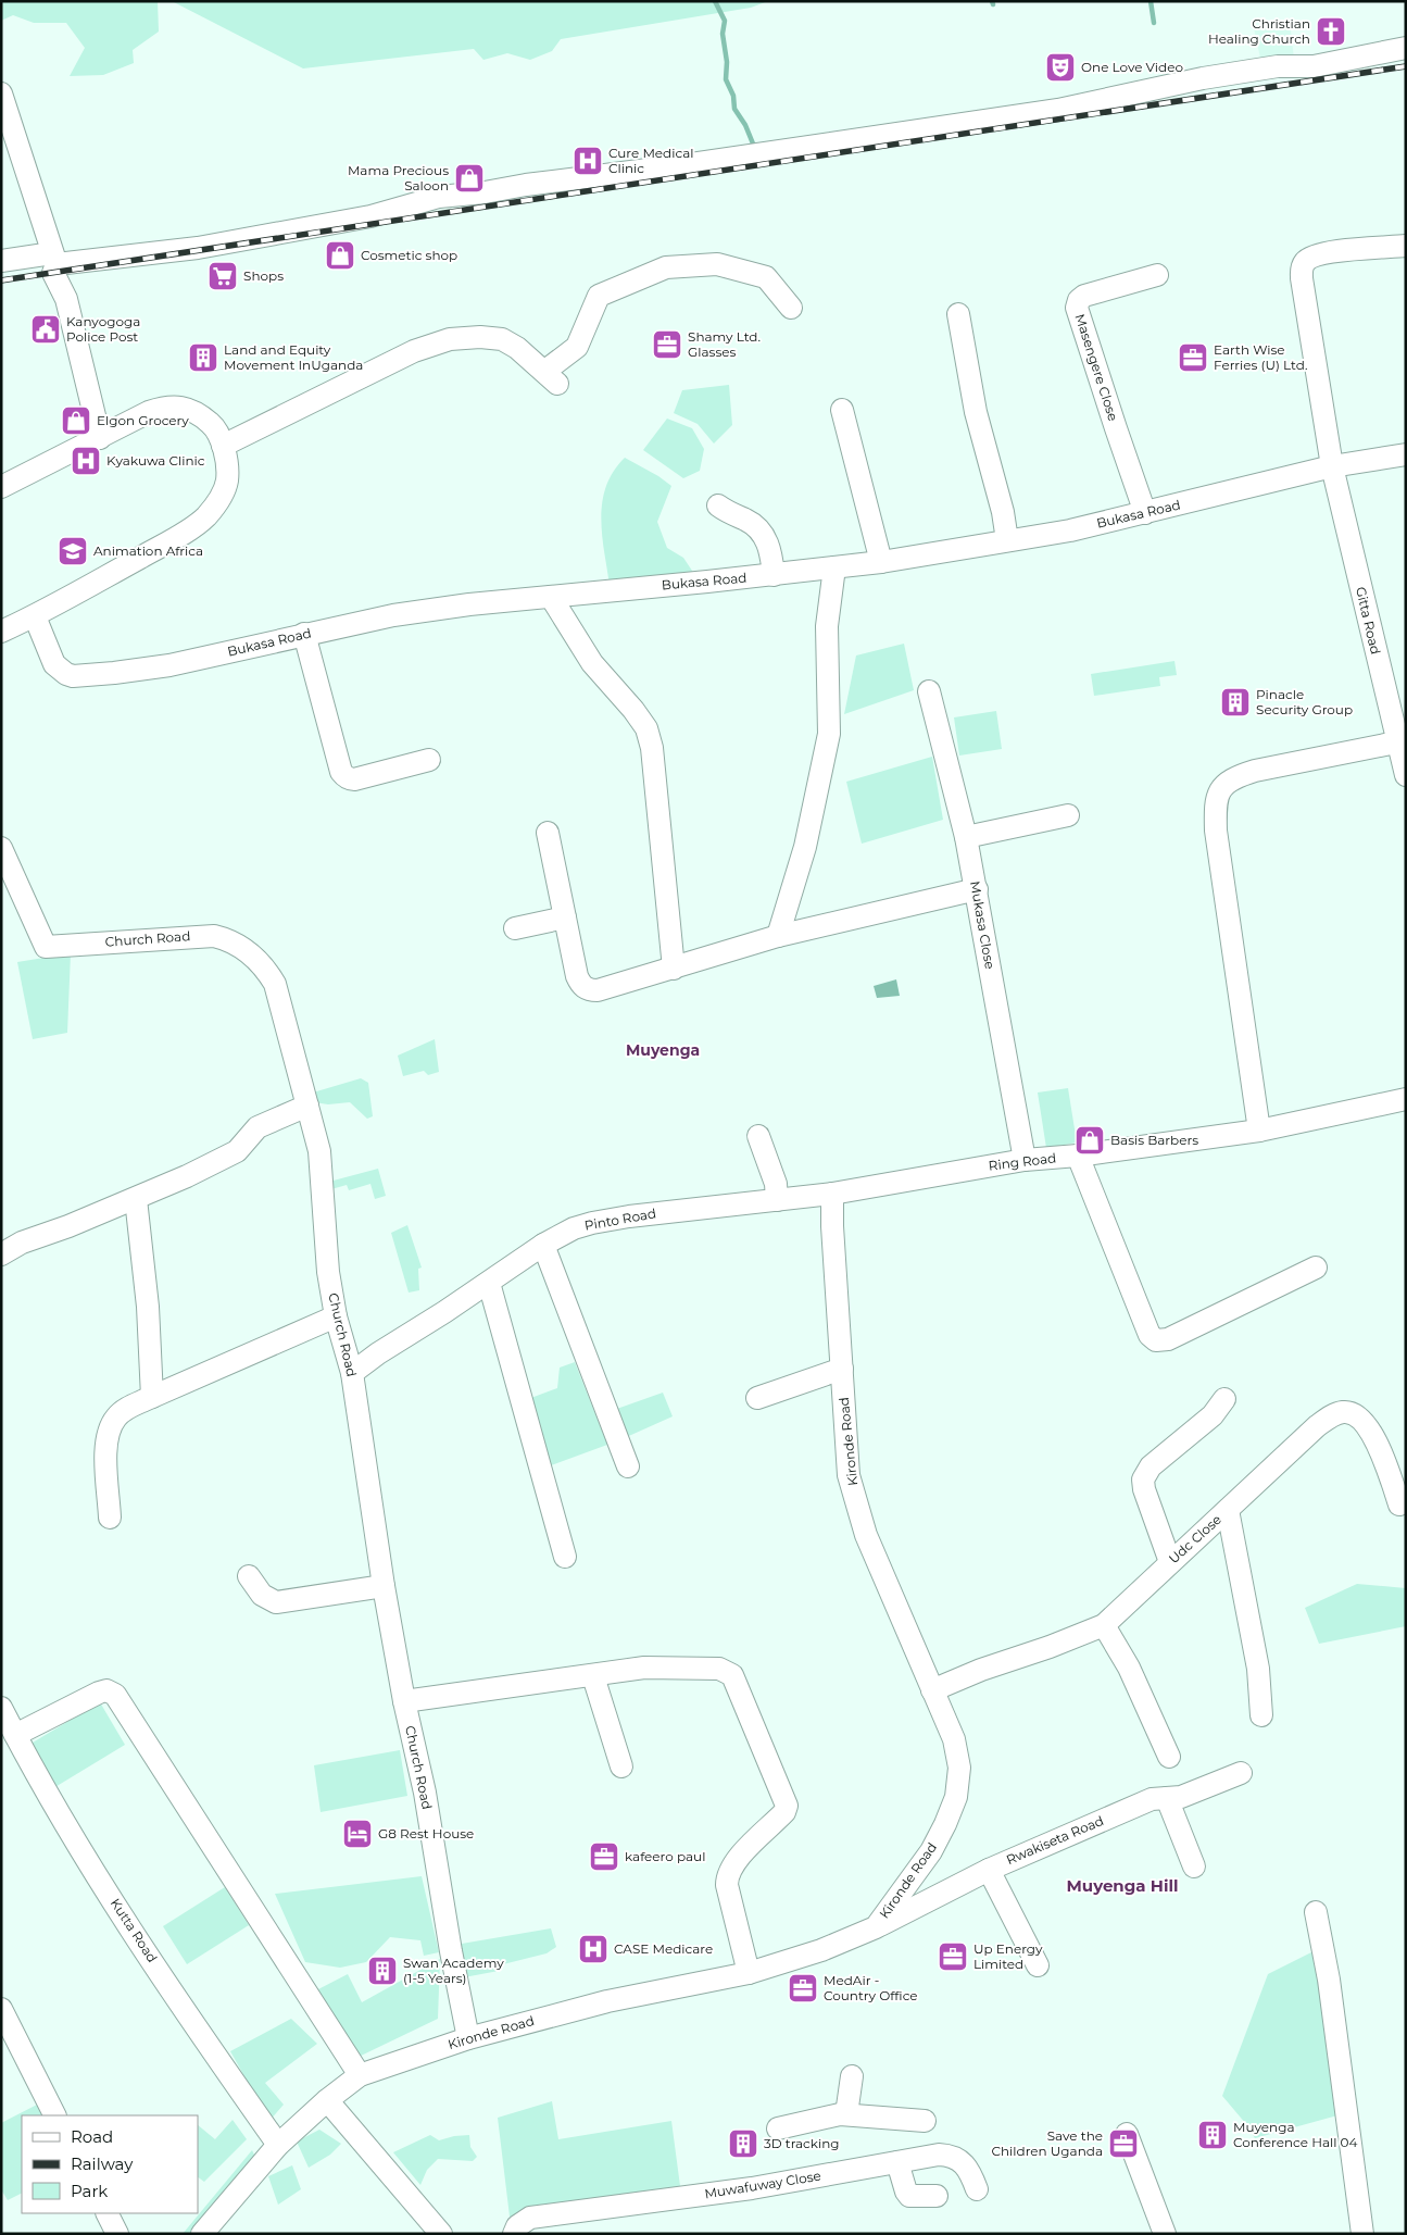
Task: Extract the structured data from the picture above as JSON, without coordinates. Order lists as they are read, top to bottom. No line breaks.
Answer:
{"streets":{"street":["Masengere Close","Bukasa Road","Gitta Road","Mukasa Close","Church Road","Ring Road","Pinto Road","Kironde Road","Udc Close","Rwakiseta Road","Kutta Road","Muwafuway Close"]},"crossings":[["Masengere Close","Bukasa Road"],["Bukasa Road","Gitta Road"],["Mukasa Close","Ring Road"],["Church Road","Pinto Road"],["Church Road","Kironde Road"],["Ring Road","Pinto Road"],["Ring Road","Kironde Road"],["Pinto Road","Kironde Road"],["Kironde Road","Udc Close"],["Kironde Road","Rwakiseta Road"],["Kironde Road","Kutta Road"]],"districts":["Muyenga","Muyenga Hill"],"places":{"church":["Christian Healing Church"],"theatre":["One Love Video"],"hospital":["Cure Medical Clinic","Kyakuwa Clinic","CASE Medicare"],"shop":["Mama Precious Saloon","Cosmetic shop","Elgon Grocery","Basis Barbers"],"supermarket":["Shops"],"public building":["Kanyogoga Police Post"],"office":["Shamy Ltd. Glasses","Earth Wise Ferries (U) Ltd.","kafeero paul","Up Energy Limited","MedAir - Country Office","Save the Children Uganda"],"building":["Land and Equity Movement InUganda","Pinacle Security Group","Swan Academy (1-5 Years)","Muyenga Conference Hall 04","3D tracking"],"school or university":["Animation Africa"],"hotel":["G8 Rest House"]},"legend":["Road","Railway","Park"]}
